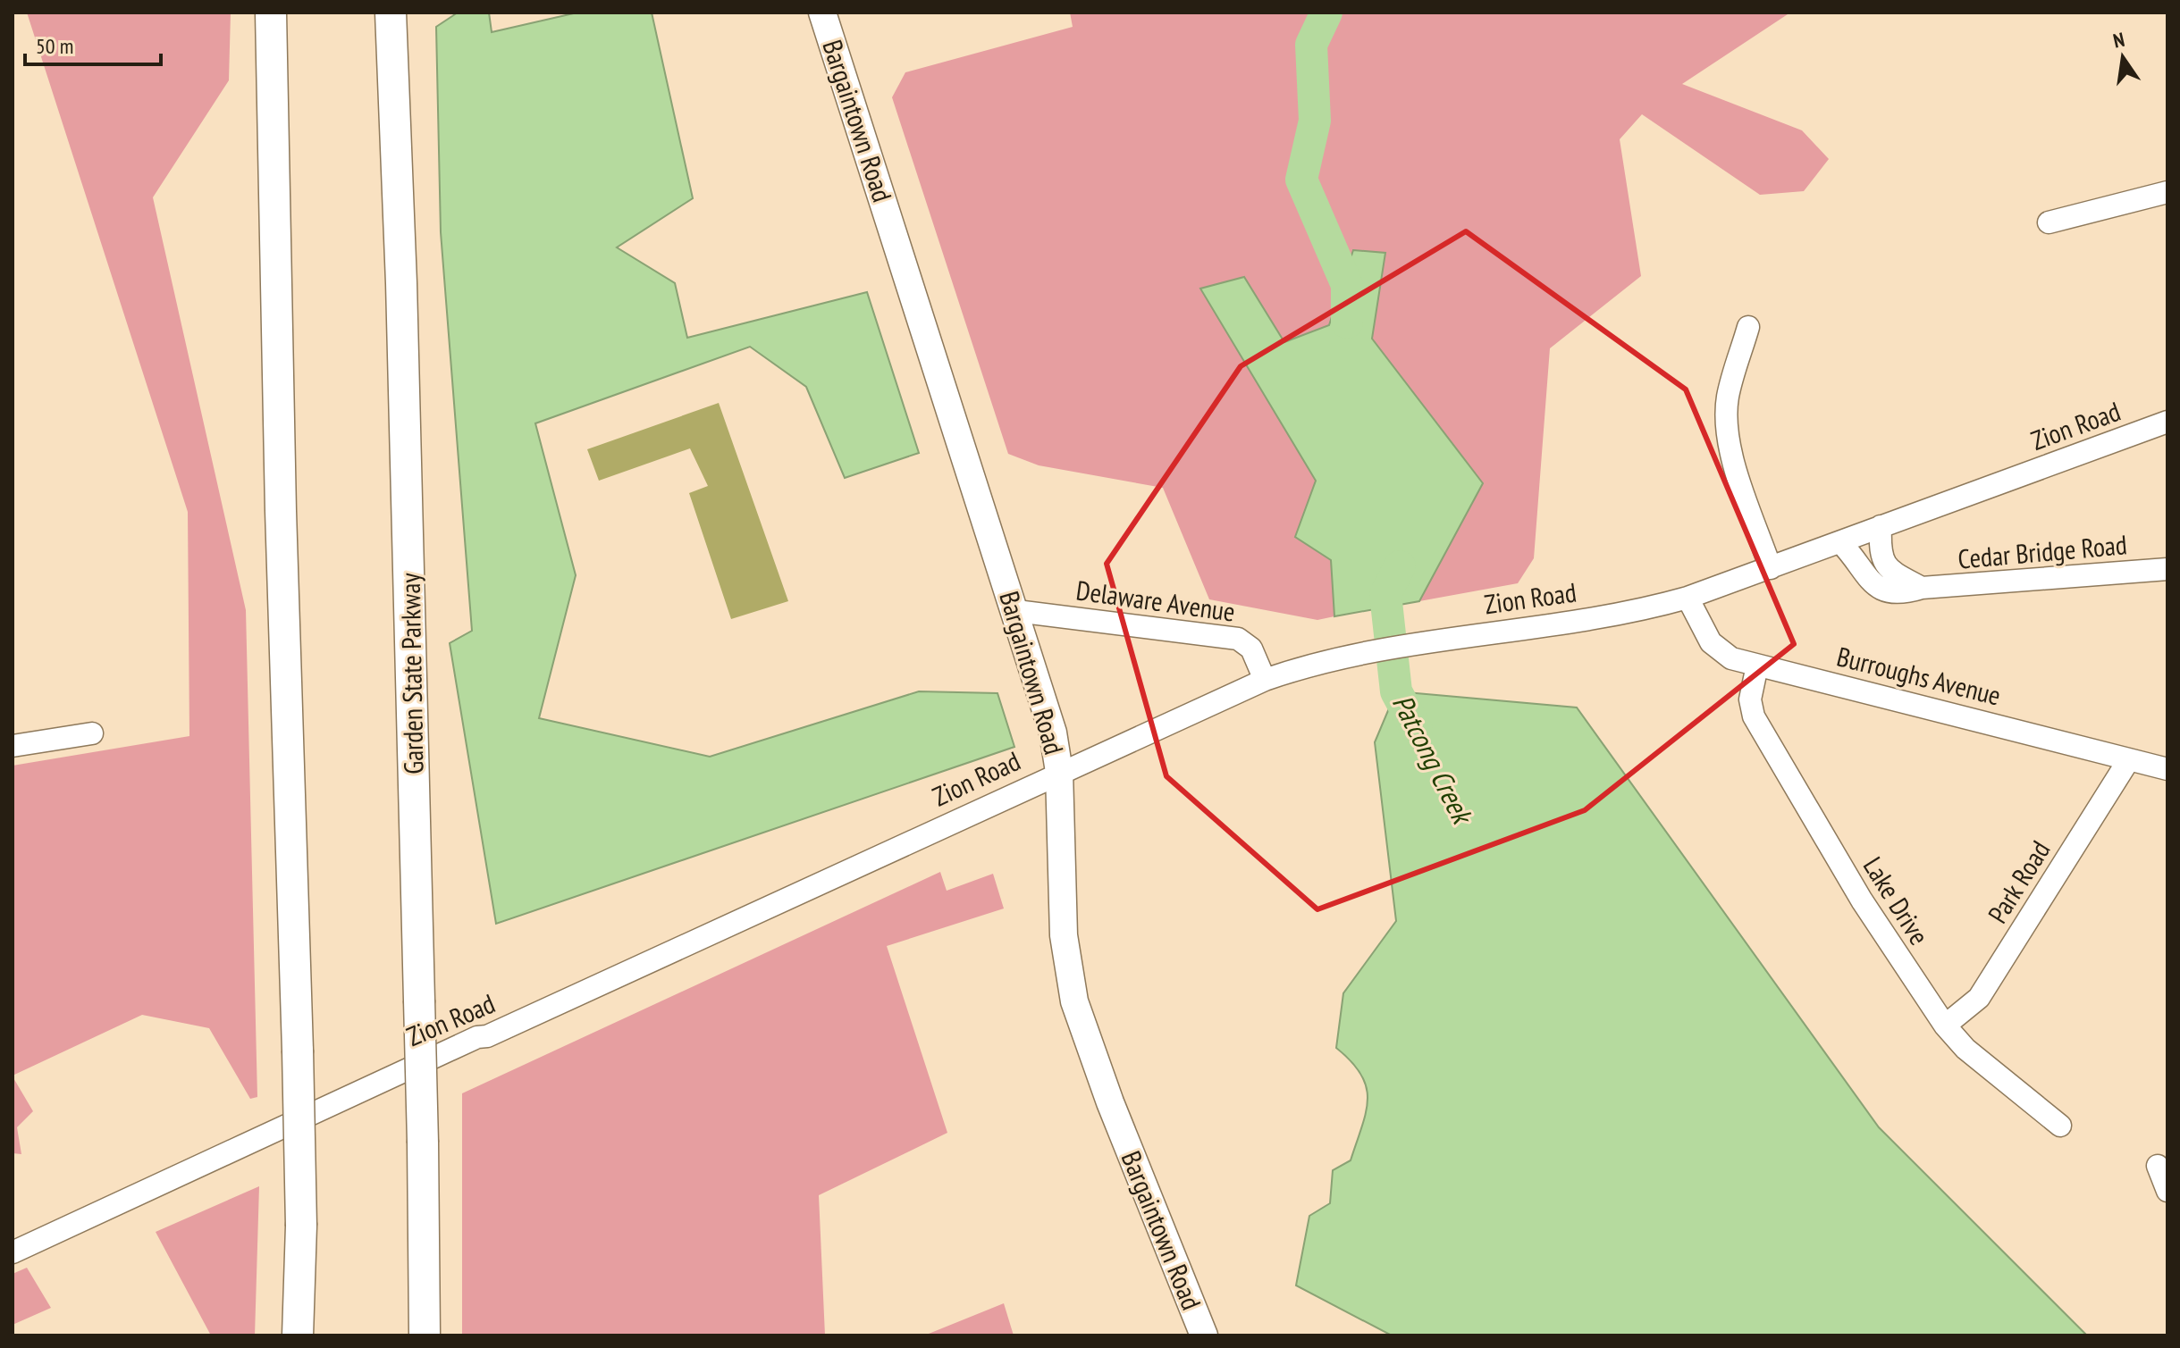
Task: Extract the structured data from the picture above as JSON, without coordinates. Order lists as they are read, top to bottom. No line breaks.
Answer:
{"streets":{"highway":["Garden State Parkway"],"main road":["Bargaintown Road"],"street":["Zion Road","Cedar Bridge Road","Delaware Avenue","Burroughs Avenue","Park Road","Lake Drive"]},"crossings":[["Bargaintown Road","Zion Road"],["Bargaintown Road","Delaware Avenue"],["Zion Road","Cedar Bridge Road"],["Zion Road","Delaware Avenue"],["Zion Road","Burroughs Avenue"],["Burroughs Avenue","Park Road"],["Burroughs Avenue","Lake Drive"],["Park Road","Lake Drive"]],"water":["Patcong Creek"],"scale_bar":"50 m","north":"top"}
